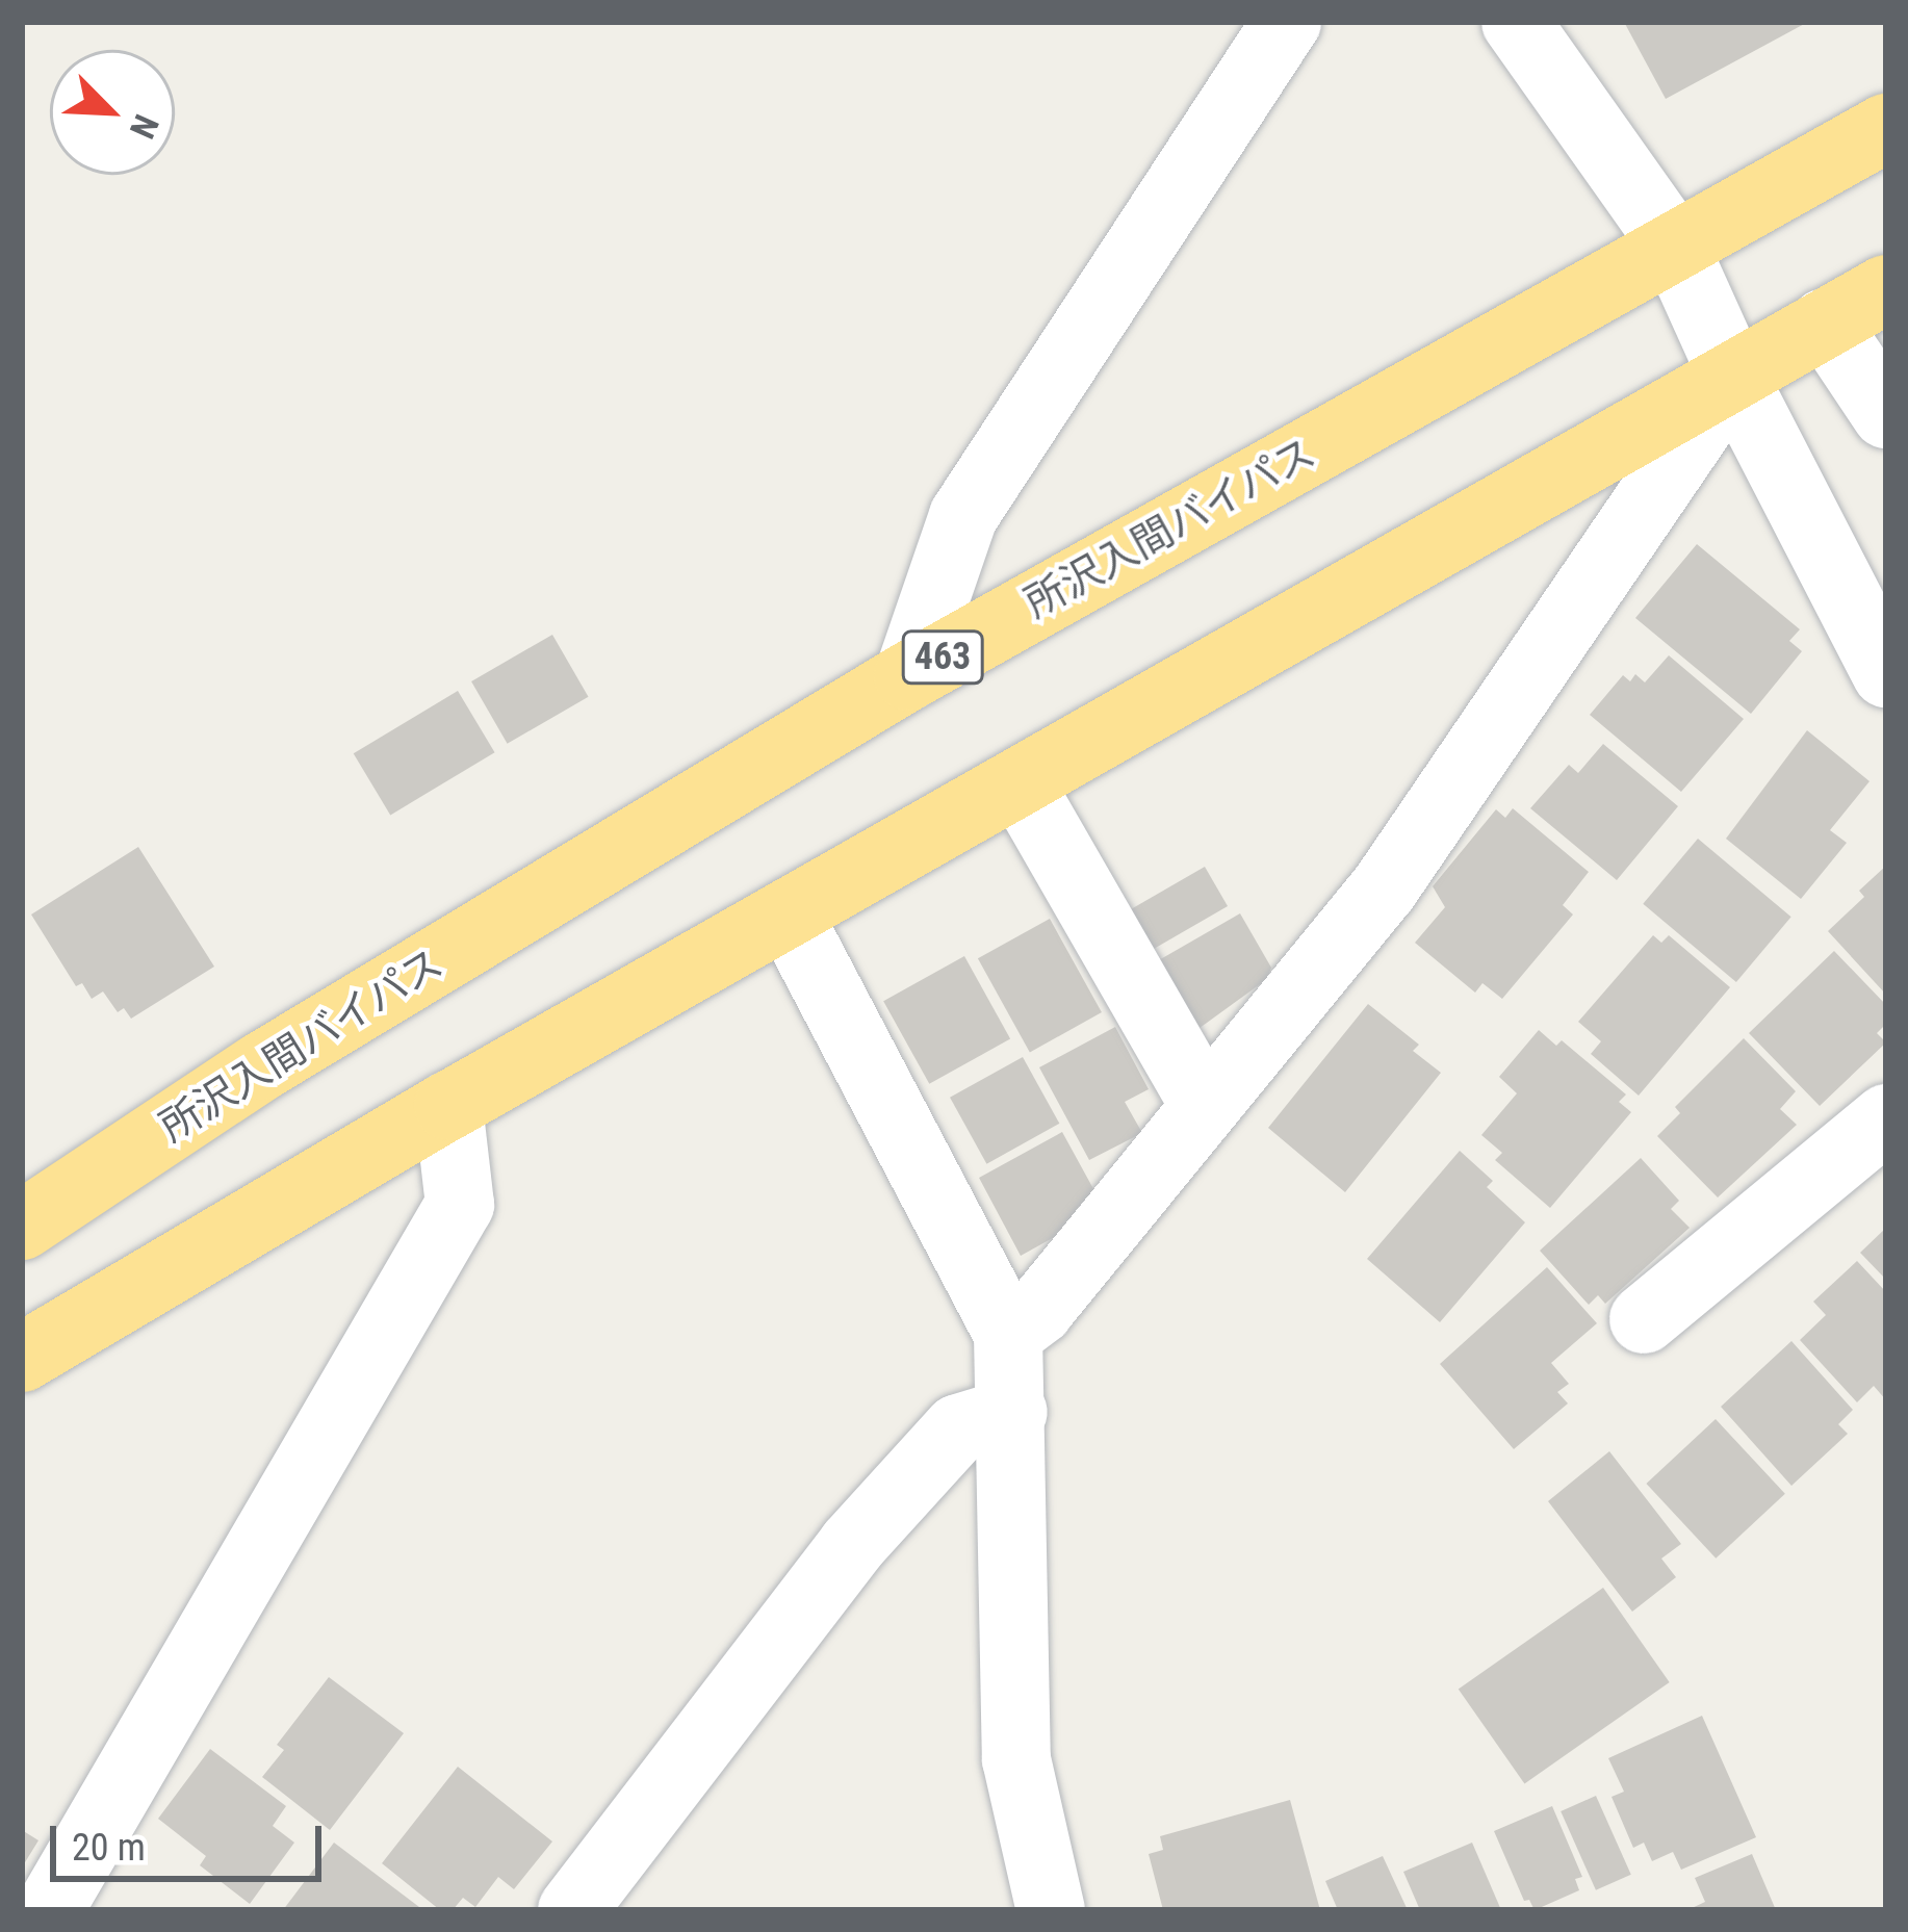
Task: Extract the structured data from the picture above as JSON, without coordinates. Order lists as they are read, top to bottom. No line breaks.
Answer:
{"streets":{"highway":["所沢入間バイパス","463"]},"scale_bar":"20 m","north":"bottom right"}
